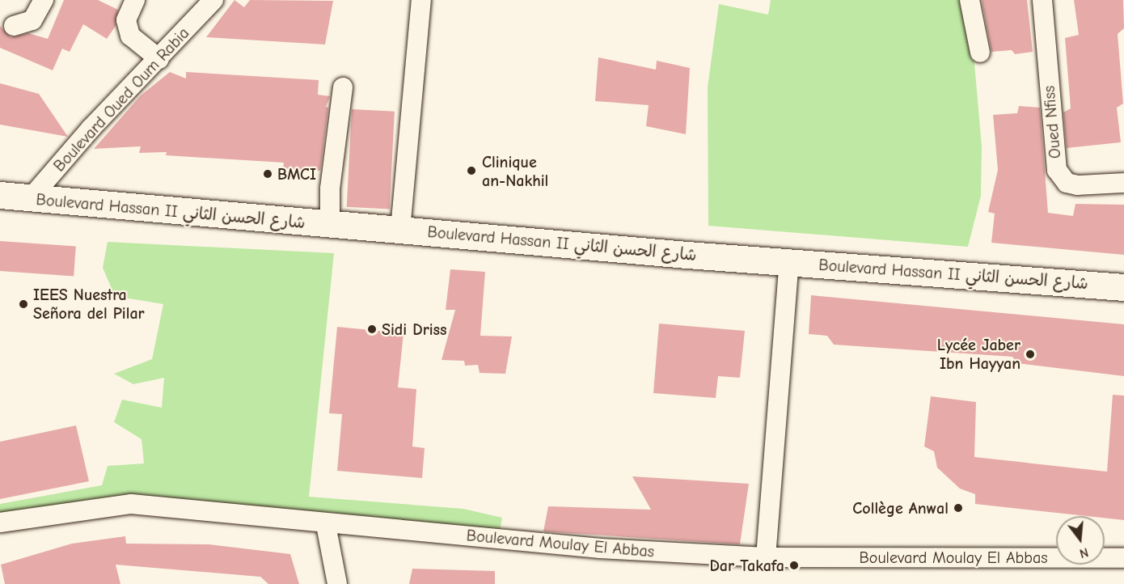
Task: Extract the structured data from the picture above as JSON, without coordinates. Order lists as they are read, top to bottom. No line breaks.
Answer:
{"streets":{"main road":["Boulevard Hassan II شارع الحسن الثاني"],"street":["Boulevard Oued Oum Rabia","Oued Nfiss","Boulevard Moulay El Abbas"]},"crossings":[["Boulevard Oued Oum Rabia","Boulevard Hassan II شارع الحسن الثاني"]],"places":["Clinique an-Nakhil","BMCI","IEES Nuestra Señora del Pilar","Sidi Driss","Lycée Jaber Ibn Hayyan","Collège Anwal","Dar Takafa"],"north":"bottom"}
